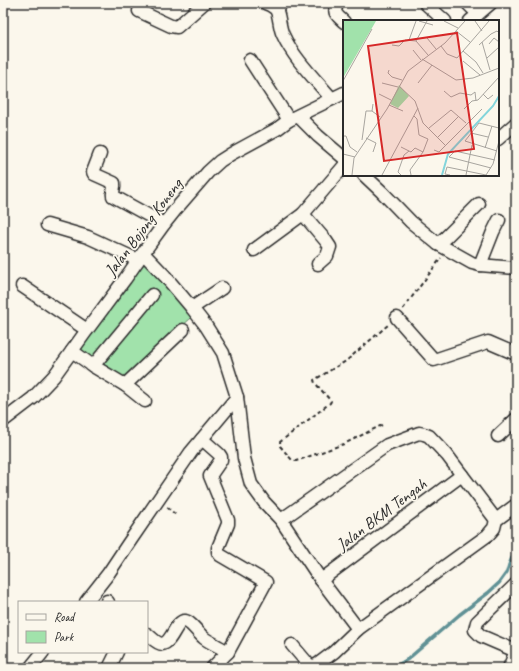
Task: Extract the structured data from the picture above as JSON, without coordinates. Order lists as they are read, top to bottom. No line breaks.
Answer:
{"streets":{"street":["Jalan Bojong Koneng","Jalan BKM Tengah"]},"legend":["Road","Park"]}
